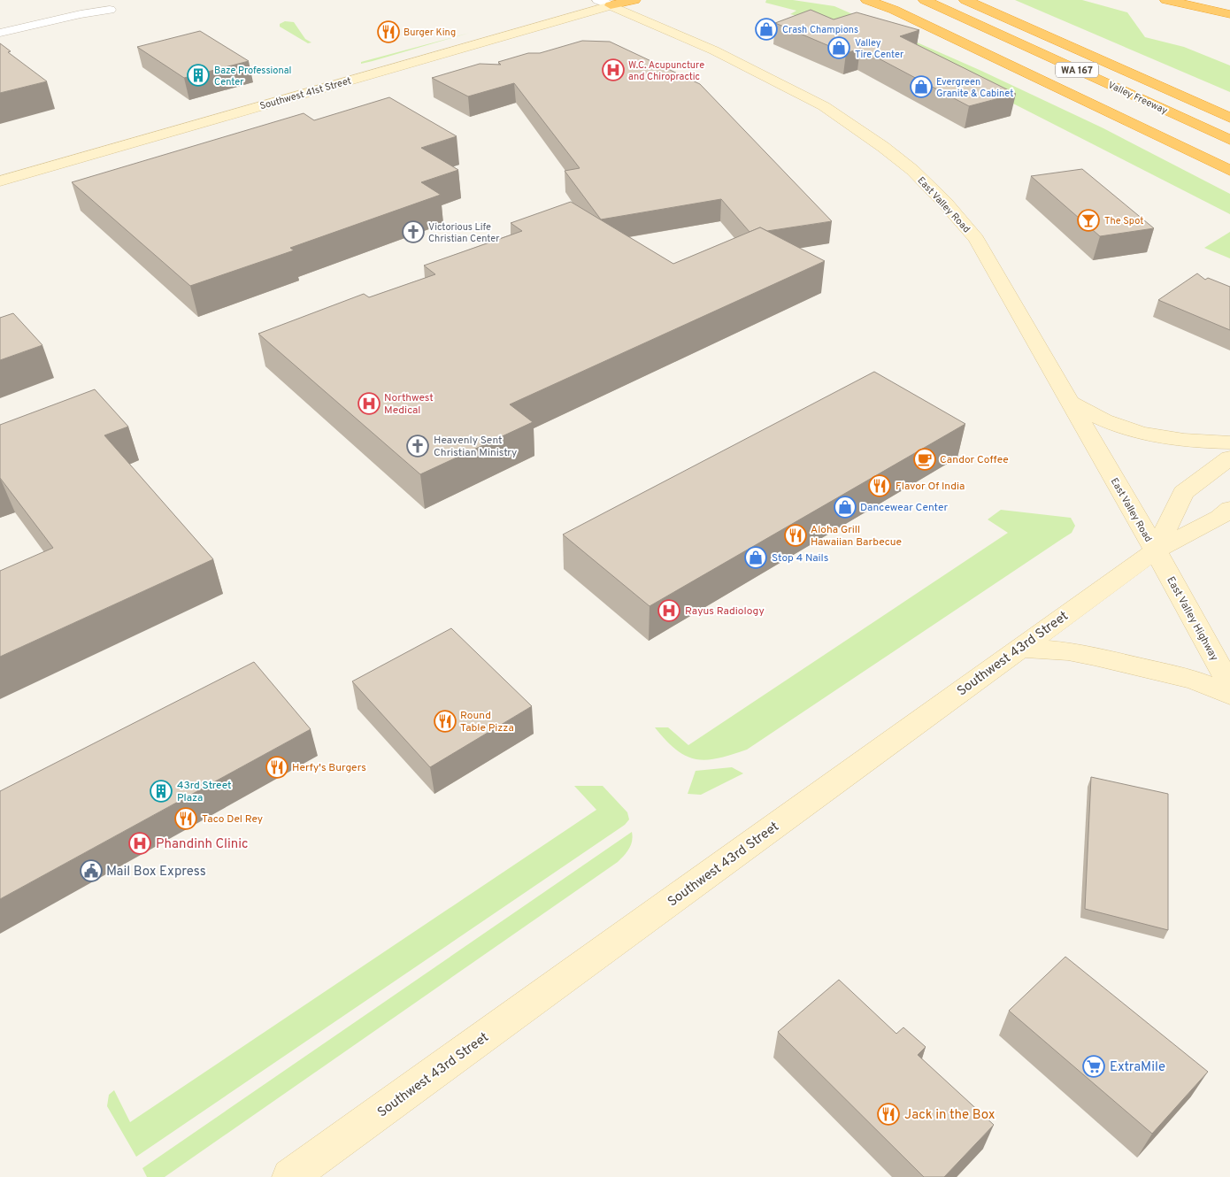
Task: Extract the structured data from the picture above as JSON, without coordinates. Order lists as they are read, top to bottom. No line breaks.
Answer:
{"streets":{"highway":["WA 167","Valley Freeway"],"main road":["Southwest 41st Street","East Valley Road","East Valley Highway","Southwest 43rd Street"]},"crossings":[["Southwest 41st Street","East Valley Road"],["East Valley Road","East Valley Highway"],["East Valley Road","Southwest 43rd Street"],["East Valley Highway","Southwest 43rd Street"]],"places":{"shop":["Crash Champions","Valley Tire Center","Evergreen Granite & Cabinet","Dancewear Center","Stop 4 Nails"],"restaurant":["Burger King","Flavor Of India","Aloha Grill Hawaiian Barbecue","Round Table Pizza","Herfy's Burgers","Taco Del Rey","Jack in the Box"],"hospital":["W.C. Acupuncture and Chiropractic","Northwest Medical","Rayus Radiology","Phandinh Clinic"],"building":["Baze Professional Center","43rd Street Plaza"],"bar":["The Spot"],"church":["Victorious Life Christian Center","Heavenly Sent Christian Ministry"],"cafe":["Candor Coffee"],"public building":["Mail Box Express"],"supermarket":["ExtraMile"]}}
